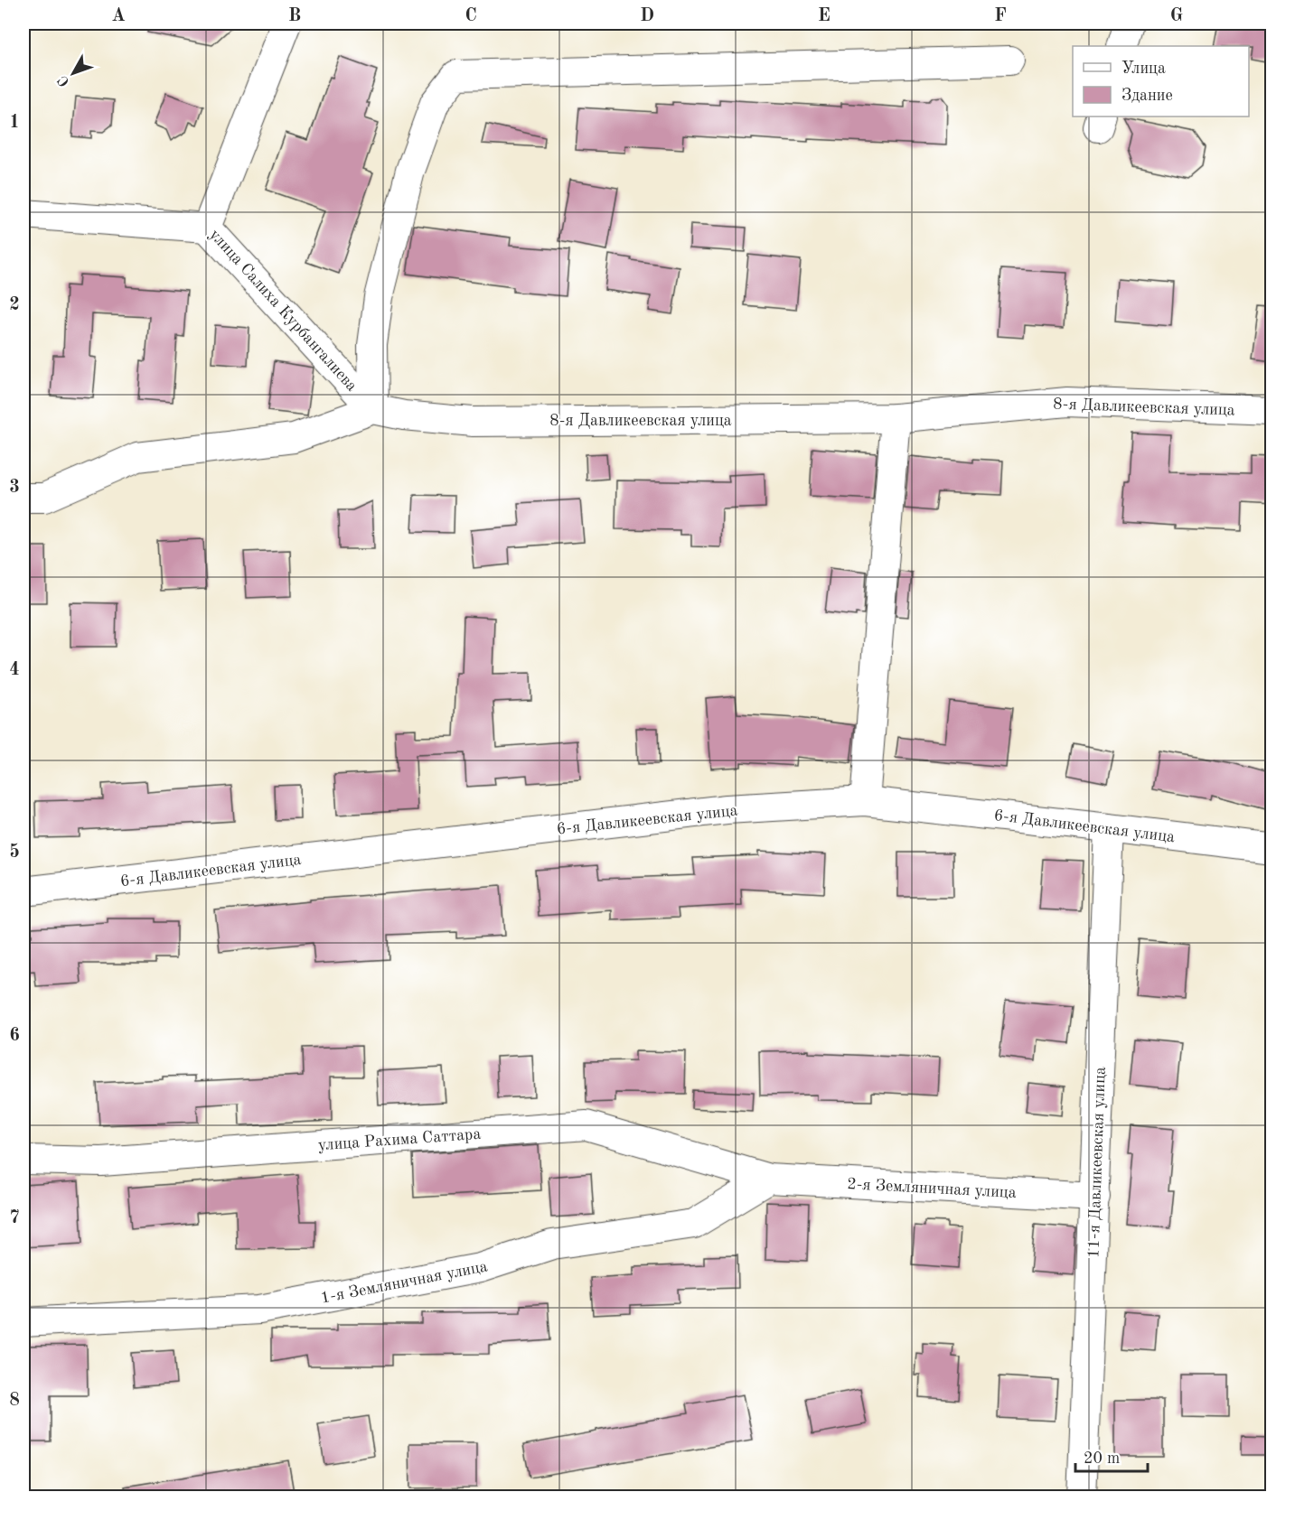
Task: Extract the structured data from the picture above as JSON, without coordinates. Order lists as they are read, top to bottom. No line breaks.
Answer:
{"streets":{"street":["улица Салиха Курбангалиева","8-я Давликеевская улица","6-я Давликеевская улица","улица Рахима Саттара","11-я Давликеевская улица","2-я Земляничная улица","1-я Земляничная улица"]},"crossings":[["улица Салиха Курбангалиева","8-я Давликеевская улица"],["6-я Давликеевская улица","11-я Давликеевская улица"],["улица Рахима Саттара","2-я Земляничная улица"],["улица Рахима Саттара","1-я Земляничная улица"],["11-я Давликеевская улица","2-я Земляничная улица"],["2-я Земляничная улица","1-я Земляничная улица"]],"legend":["Улица","Здание"],"scale_bar":"20 m","north":"bottom left","grid":{"columns":["A","B","C","D","E","F","G"],"rows":["1","2","3","4","5","6","7","8"]}}
